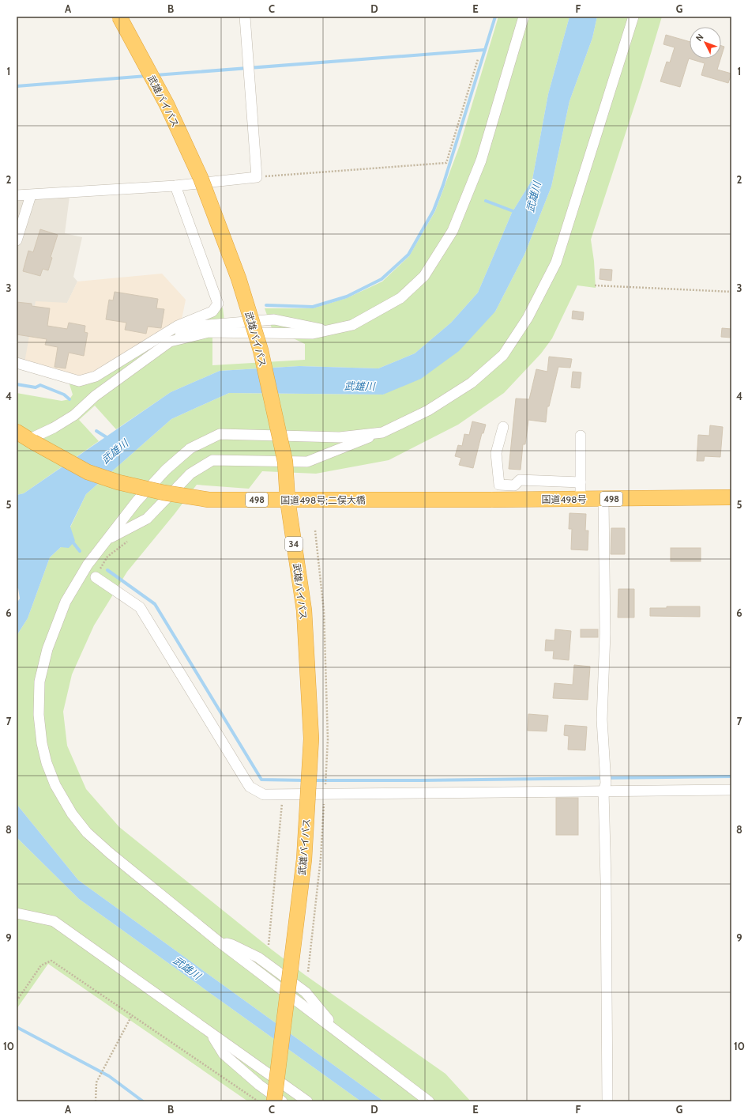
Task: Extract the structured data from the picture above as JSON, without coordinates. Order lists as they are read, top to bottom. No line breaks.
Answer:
{"streets":{"highway":["武雄バイパス","国道498号","498","国道498号;二俣大橋","34"]},"crossings":[["武雄バイパス","国道498号;二俣大橋"],["国道498号","国道498号;二俣大橋"]],"water":["武雄川"],"north":"top left","grid":{"columns":["A","B","C","D","E","F","G"],"rows":["1","2","3","4","5","6","7","8","9","10"]}}
